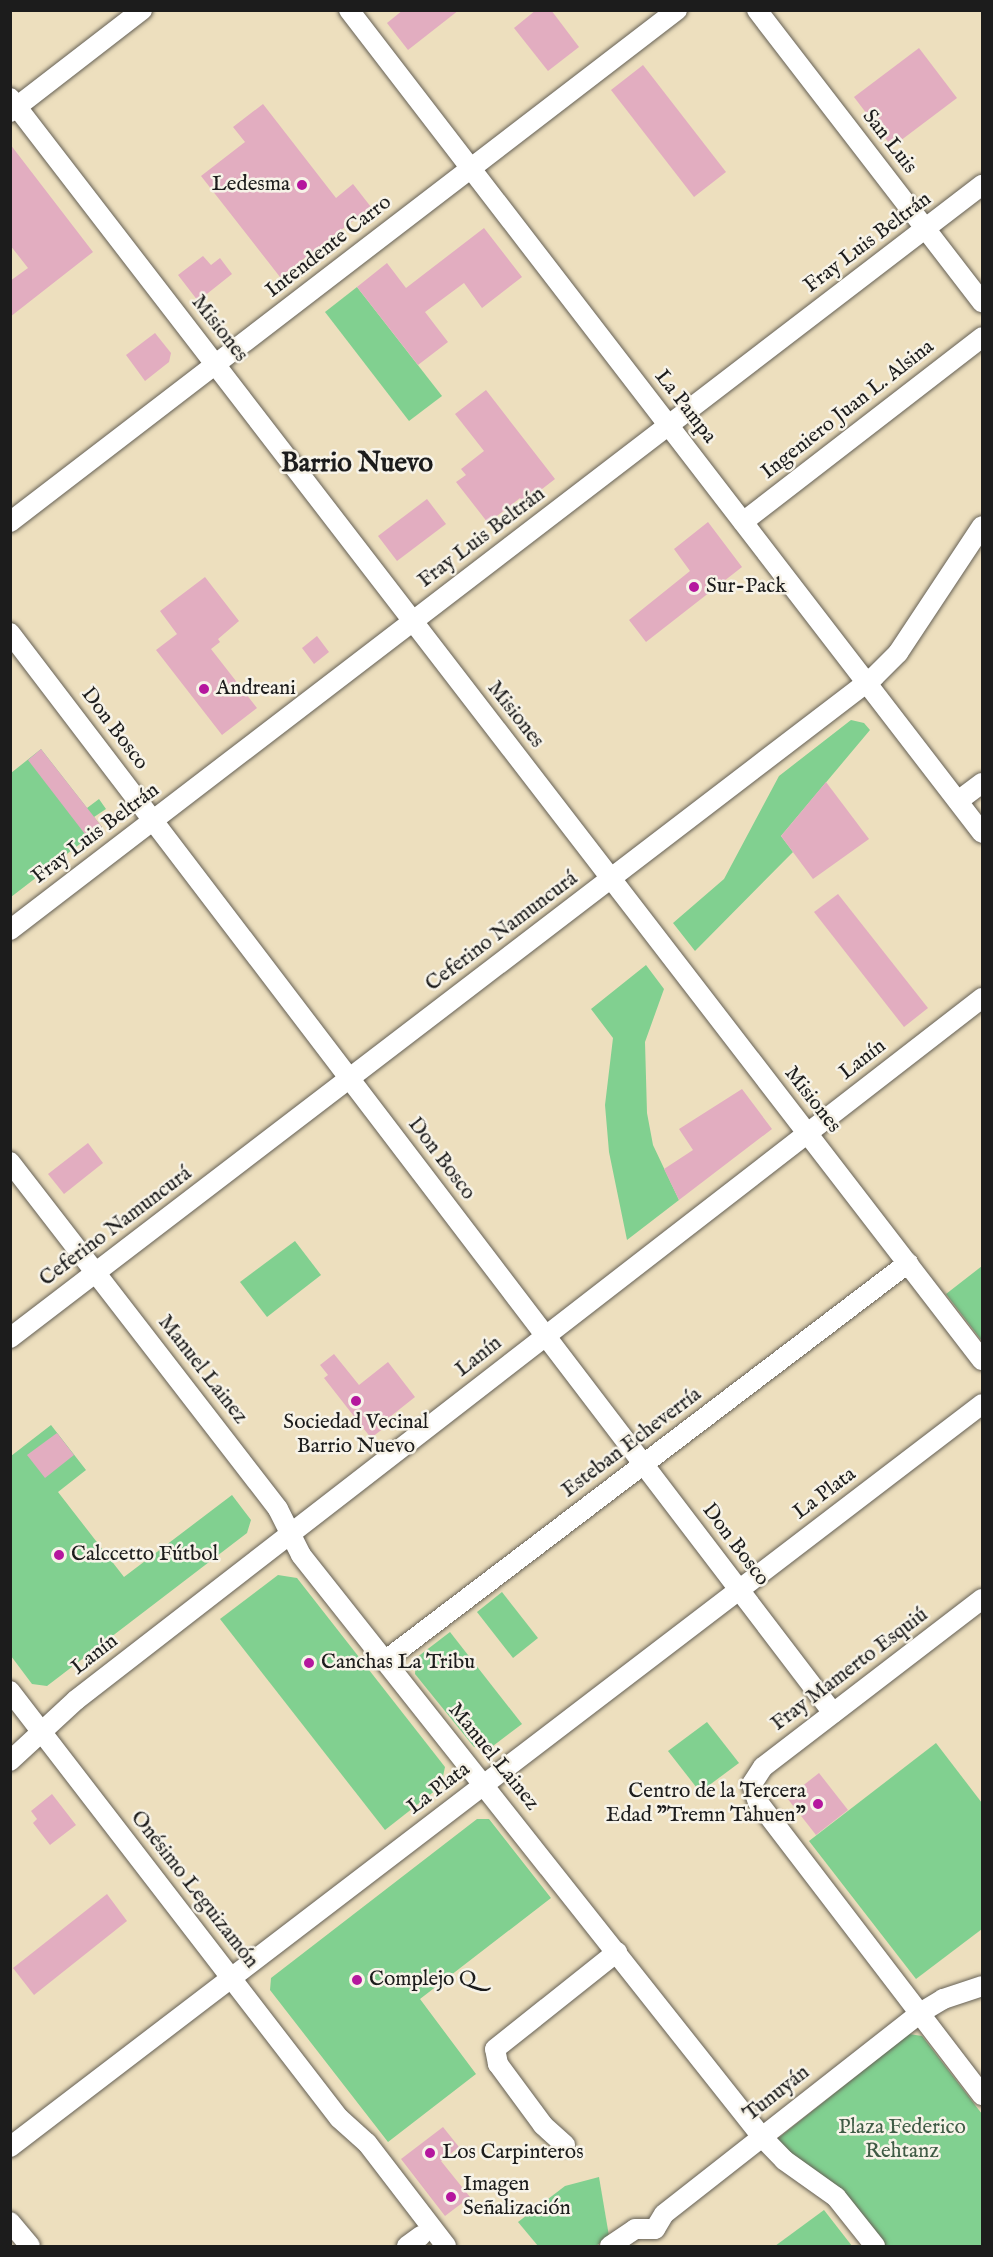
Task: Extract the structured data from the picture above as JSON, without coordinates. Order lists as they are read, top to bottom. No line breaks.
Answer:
{"streets":{"street":["San Luis","Fray Luis Beltrán","Intendente Carro","Misiones","La Pampa","Ingeniero Juan L. Alsina","Don Bosco","Ceferino Namuncurá","Lanín","Manuel Lainez","Esteban Echeverría","La Plata","Fray Mamerto Esquiú","Onésimo Leguizamón","Tunuyán"]},"crossings":[["San Luis","Fray Luis Beltrán"],["Fray Luis Beltrán","Misiones"],["Fray Luis Beltrán","La Pampa"],["Fray Luis Beltrán","Don Bosco"],["Intendente Carro","Misiones"],["Intendente Carro","La Pampa"],["Misiones","Ceferino Namuncurá"],["Misiones","Lanín"],["Misiones","Esteban Echeverría"],["La Pampa","Ingeniero Juan L. Alsina"],["La Pampa","Ceferino Namuncurá"],["Don Bosco","Ceferino Namuncurá"],["Don Bosco","Lanín"],["Don Bosco","Esteban Echeverría"],["Don Bosco","La Plata"],["Don Bosco","Fray Mamerto Esquiú"],["Ceferino Namuncurá","Manuel Lainez"],["Lanín","Manuel Lainez"],["Lanín","Onésimo Leguizamón"],["Manuel Lainez","Esteban Echeverría"],["Manuel Lainez","La Plata"],["Manuel Lainez","Tunuyán"],["La Plata","Onésimo Leguizamón"],["Fray Mamerto Esquiú","Tunuyán"]],"districts":["Barrio Nuevo"],"parks":["Plaza Federico Rehtanz"],"places":["Ledesma","Sur-Pack","Andreani","Sociedad Vecinal Barrio Nuevo","Calccetto Fútbol","Canchas La Tribu","Centro de la Tercera Edad \"Tremn Tahuen\"","Complejo Q","Los Carpinteros","Imagen Señalización"]}
